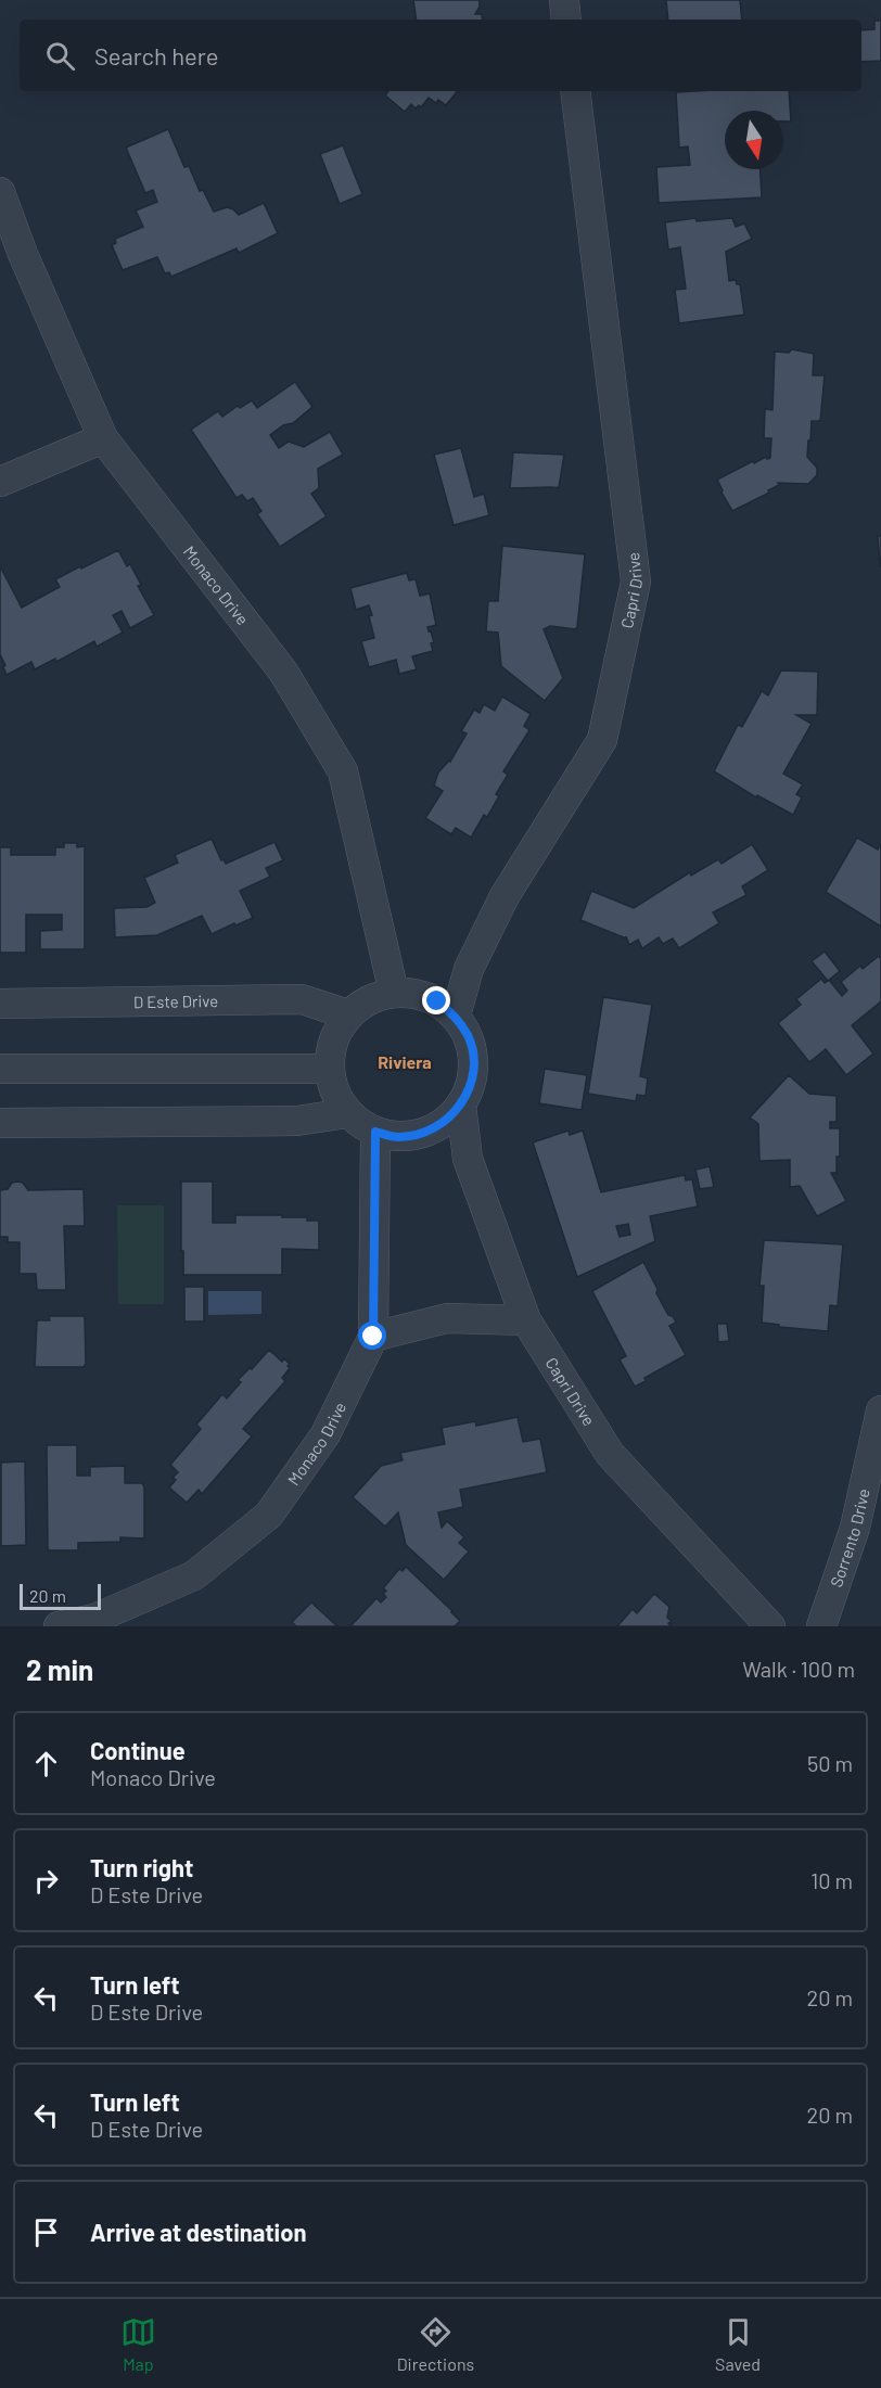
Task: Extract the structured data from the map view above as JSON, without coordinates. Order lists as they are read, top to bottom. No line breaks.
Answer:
{"streets":{"street":["Monaco Drive","Capri Drive","D Este Drive","Sorrento Drive"]},"crossings":[["Monaco Drive","Capri Drive"],["Monaco Drive","D Este Drive"],["Capri Drive","D Este Drive"]],"districts":["Riviera"],"scale_bar":"20 m","north":"bottom","page":{"search":"Search here","scale":"20 m","heading":["2 min","Walk · 100 m"],"list":[["Continue","Monaco Drive","50 m"],["Turn right","D Este Drive","10 m"],["Turn left","D Este Drive","20 m"],["Turn left","D Este Drive","20 m"],"Arrive at destination"],"nav":["Map","Directions","Saved"]}}
